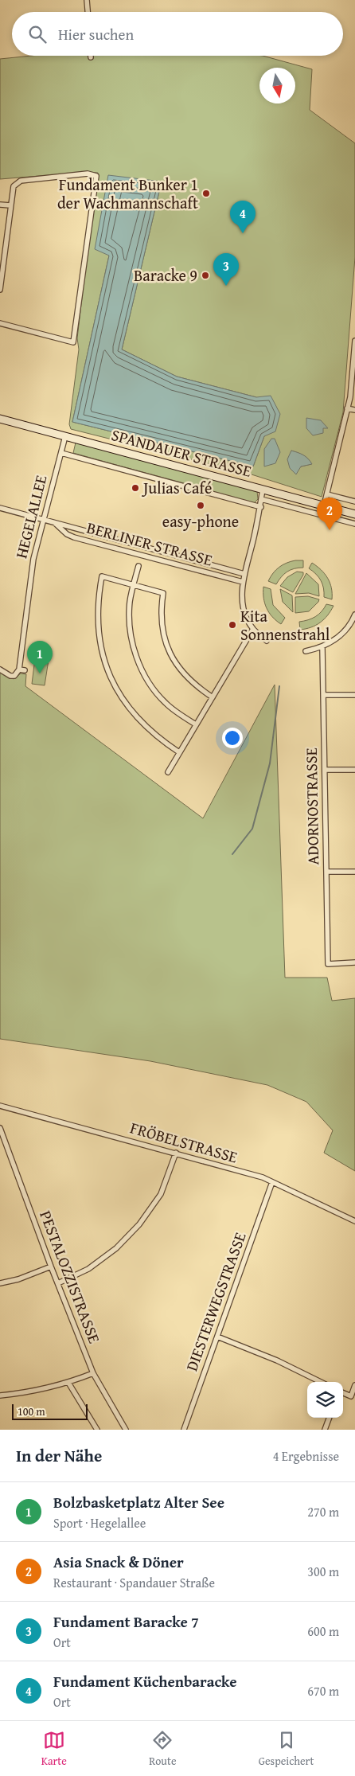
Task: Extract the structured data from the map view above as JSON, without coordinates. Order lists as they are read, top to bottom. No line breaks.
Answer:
{"streets":{"main road":["SPANDAUER STRASSE"],"street":["HEGELALLEE","BERLINER STRASSE","ADORNOSTRASSE","FRÖBELSTRASSE","PESTALOZZISTRASSE","DIESTERWEGSTRASSE"]},"crossings":[["SPANDAUER STRASSE","HEGELALLEE"],["HEGELALLEE","BERLINER STRASSE"],["FRÖBELSTRASSE","DIESTERWEGSTRASSE"]],"places":["Fundament Bunker 1 der Wachmannschaft","Baracke 9","Julias Café","easy-phone","Kita Sonnenstrahl"],"scale_bar":"100 m","north":"bottom","page":{"search":"Hier suchen","pins":["4","3","2","1"],"scale":"100 m","heading":["In der Nähe","4 Ergebnisse"],"list":[{"mark":"1","name":"Bolzbasketplatz Alter See","note":"Sport · Hegelallee","value":"270 m"},{"mark":"2","name":"Asia Snack & Döner","note":"Restaurant · Spandauer Straße","value":"300 m"},{"mark":"3","name":"Fundament Baracke 7","note":"Ort","value":"600 m"},{"mark":"4","name":"Fundament Küchenbaracke","note":"Ort","value":"670 m"}],"nav":["Karte","Route","Gespeichert"]}}
